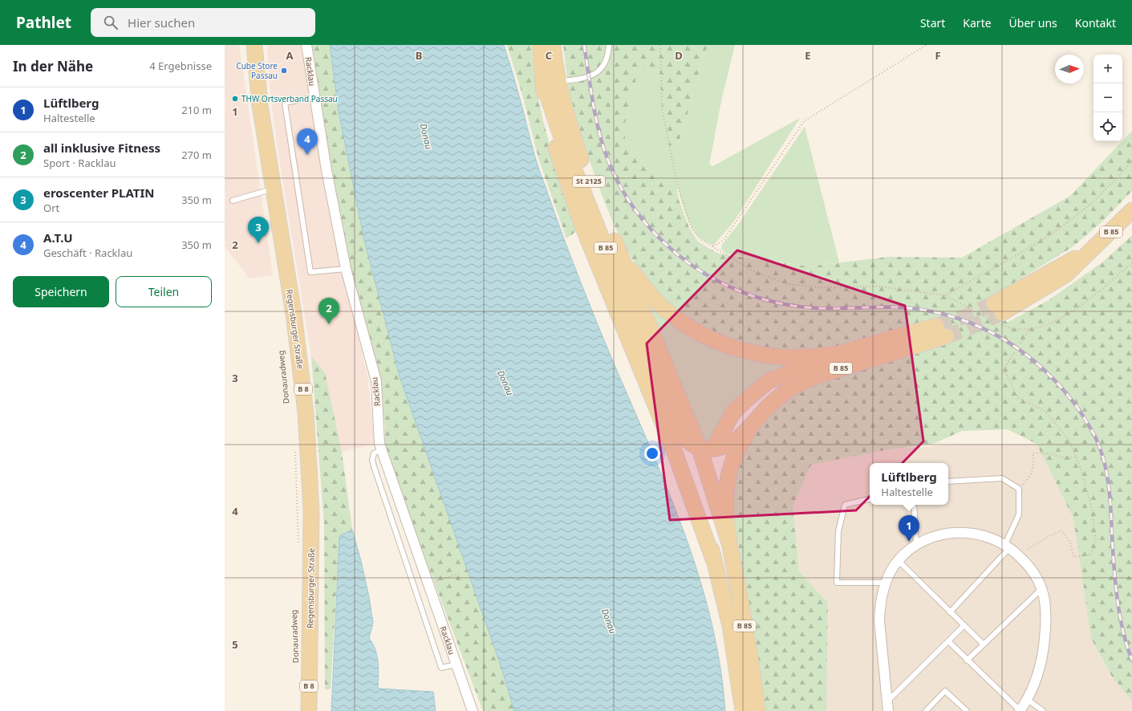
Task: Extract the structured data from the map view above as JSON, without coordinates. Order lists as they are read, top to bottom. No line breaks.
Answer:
{"streets":{"main road":["St 2125","B 85","Regensburger Straße","B 8"],"street":["Racklau"]},"crossings":[["St 2125","B 85"]],"water":["Donau"],"places":["Cube Store Passau","THW Ortsverband Passau"],"north":"right","page":{"header":"Pathlet","search":"Hier suchen","nav":["Start","Karte","Über uns","Kontakt"],"heading":["In der Nähe","4 Ergebnisse"],"map_buttons":["+","−"],"list":[{"mark":"1","name":"Lüftlberg","note":"Haltestelle","value":"210 m"},{"mark":"2","name":"all inklusive Fitness","note":"Sport · Racklau","value":"270 m"},{"mark":"3","name":"eroscenter PLATIN","note":"Ort","value":"350 m"},{"mark":"4","name":"A.T.U","note":"Geschäft · Racklau","value":"350 m"}],"pins":["4","3","2","1"],"buttons":["Speichern","Teilen"],"popup":["Lüftlberg","Haltestelle"]},"grid":{"columns":["A","B","C","D","E","F"],"rows":["1","2","3","4","5"]}}
